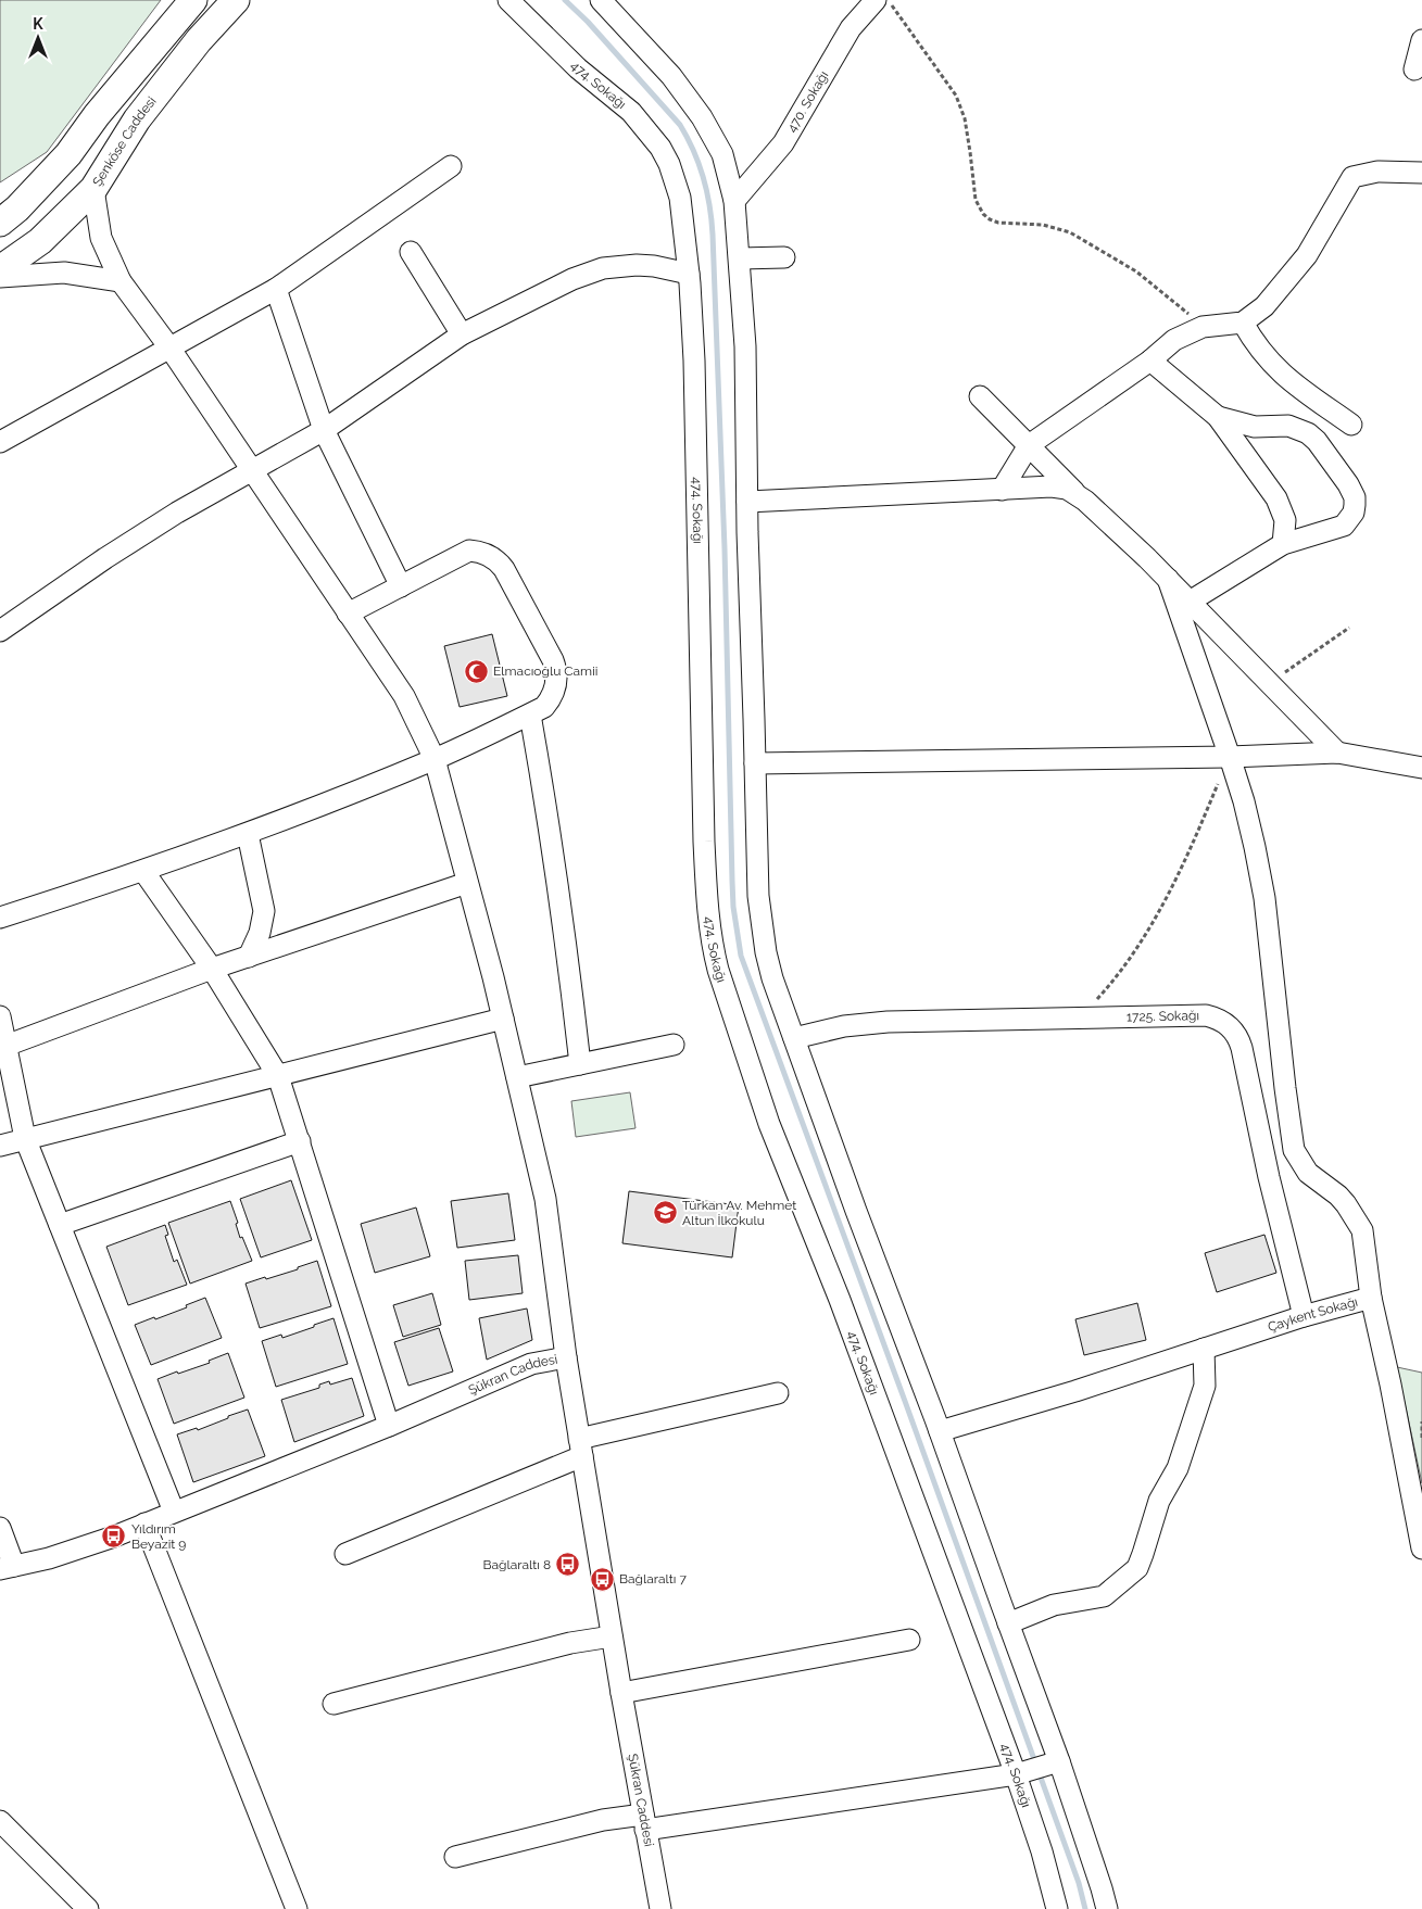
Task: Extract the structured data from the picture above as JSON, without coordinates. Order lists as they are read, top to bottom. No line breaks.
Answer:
{"streets":{"main road":["Şenköse Caddesi"],"street":["474. Sokağı","470. Sokağı","1725. Sokağı","Çaykent Sokağı","Şükran Caddesi"]},"crossings":[["1725. Sokağı","Çaykent Sokağı"]],"places":{"mosque":["Elmacıoğlu Camii"],"school or university":["Türkan Av. Mehmet Altun İlkokulu"],"bus stop":["Yıldırım Beyazit 9","Bağlaraltı 8","Bağlaraltı 7"]},"north":"top"}
